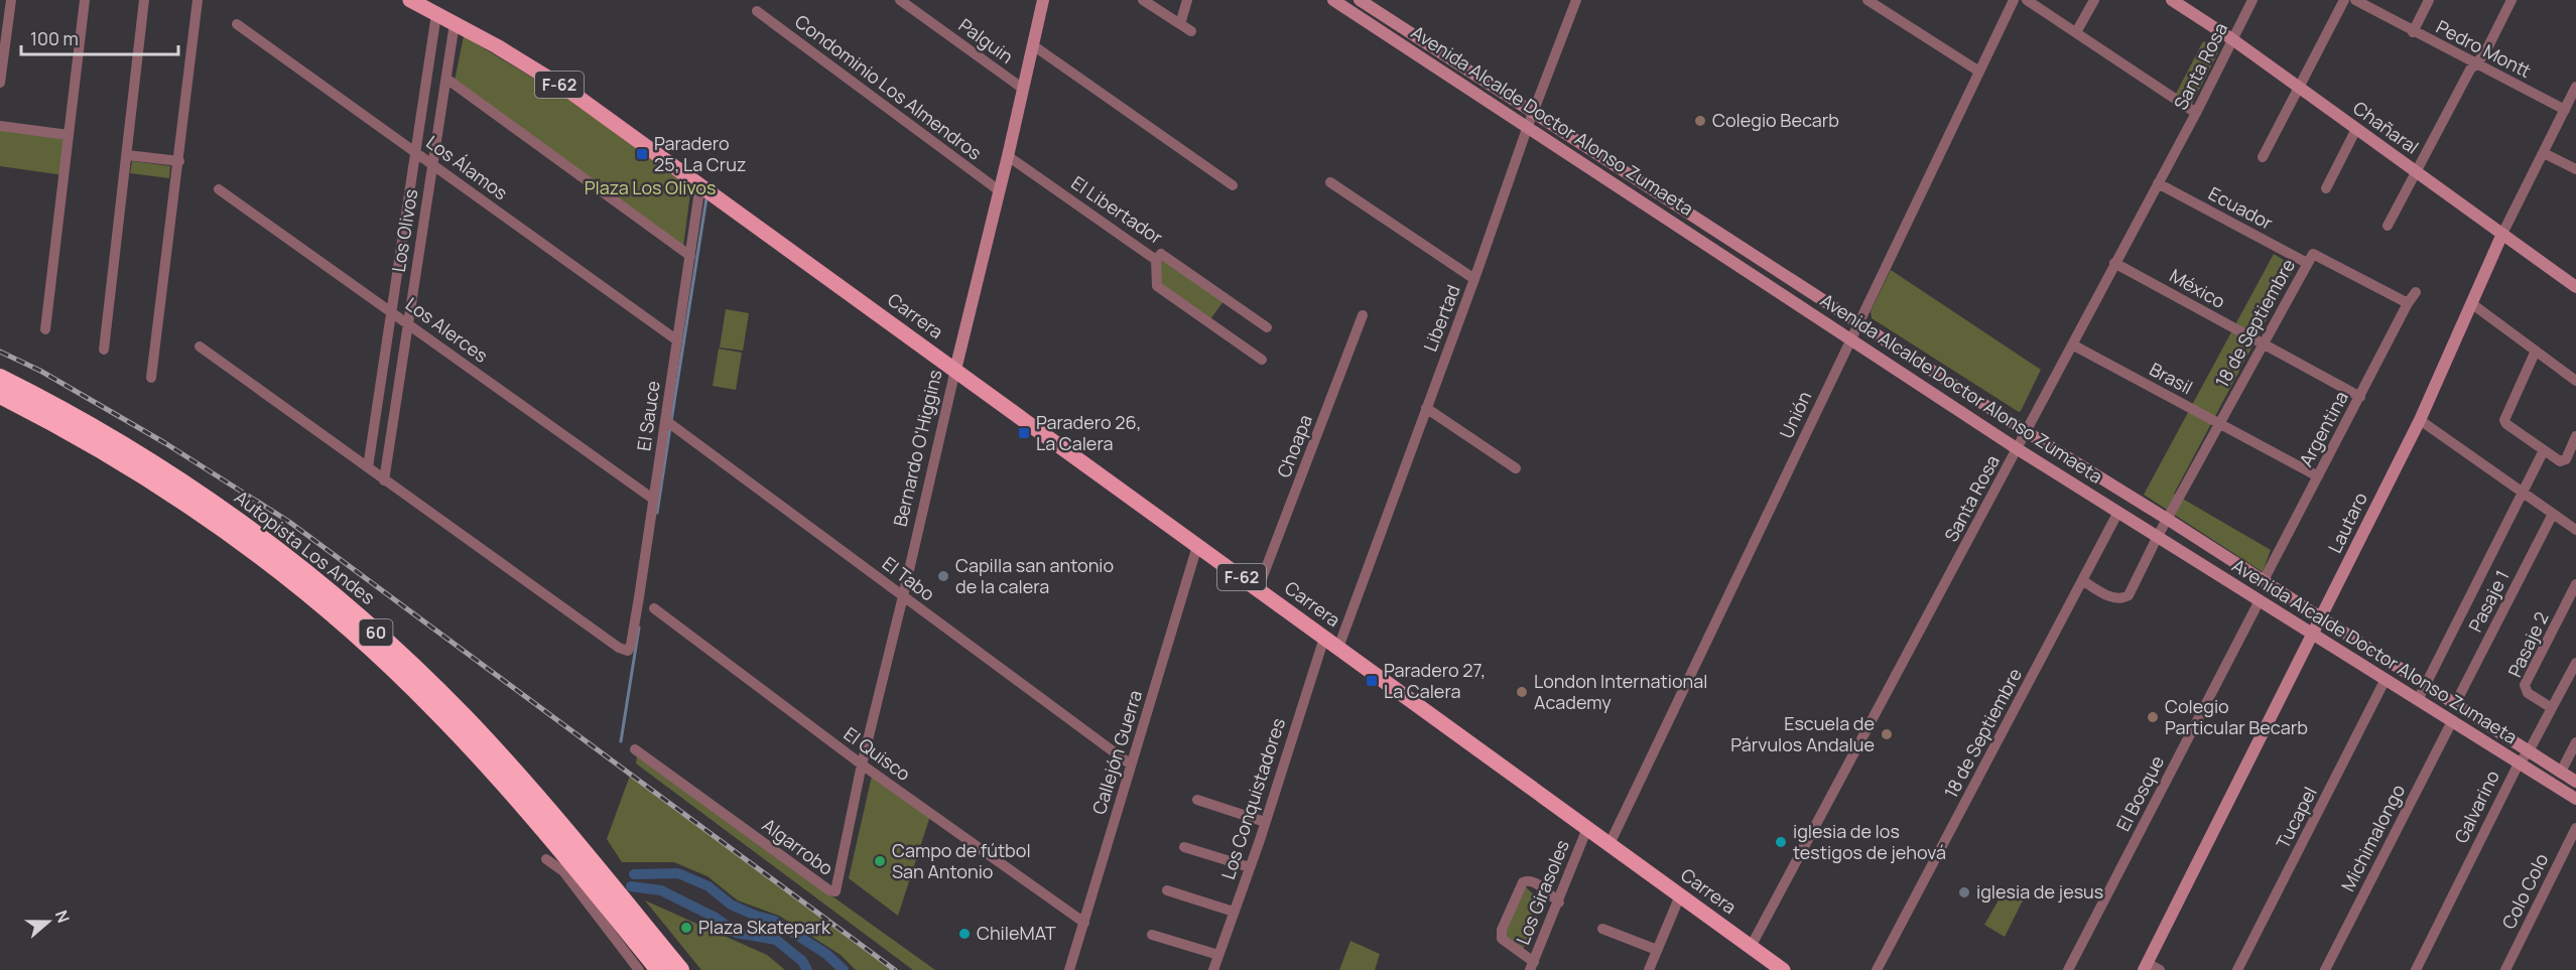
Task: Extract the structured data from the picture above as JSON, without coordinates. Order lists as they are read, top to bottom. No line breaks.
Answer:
{"streets":{"highway":["Autopista Los Andes","60"],"main road":["F-62","Carrera"],"street":["Palguin","Pedro Montt","Santa Rosa","Condominio Los Almendros","Avenida Alcalde Doctor Alonso Zumaeta","Chañaral","Los Álamos","Ecuador","El Libertador","Los Olivos","México","Libertad","18 de Septiembre","Los Alerces","Brasil","Unión","El Sauce","Argentina","Choapa","Bernardo O'Higgins","Lautaro","El Tabo","Pasaje 1","Pasaje 2","Callejón Guerra","El Quisco","El Bosque","Los Conquistadores","Galvarino","Tucapel","Michimalongo","Algarrobo","Colo Colo","Los Girasoles"]},"crossings":[["Palguin","Bernardo O'Higgins"],["Pedro Montt","Lautaro"],["Santa Rosa","Avenida Alcalde Doctor Alonso Zumaeta"],["Santa Rosa","Chañaral"],["Santa Rosa","Ecuador"],["Santa Rosa","México"],["Santa Rosa","Carrera"],["Santa Rosa","Brasil"],["F-62","Los Olivos"],["F-62","Carrera"],["F-62","El Sauce"],["Condominio Los Almendros","Bernardo O'Higgins"],["Avenida Alcalde Doctor Alonso Zumaeta","Libertad"],["Avenida Alcalde Doctor Alonso Zumaeta","18 de Septiembre"],["Avenida Alcalde Doctor Alonso Zumaeta","Unión"],["Avenida Alcalde Doctor Alonso Zumaeta","Argentina"],["Avenida Alcalde Doctor Alonso Zumaeta","Lautaro"],["Avenida Alcalde Doctor Alonso Zumaeta","Pasaje 1"],["Avenida Alcalde Doctor Alonso Zumaeta","El Bosque"],["Avenida Alcalde Doctor Alonso Zumaeta","Galvarino"],["Avenida Alcalde Doctor Alonso Zumaeta","Tucapel"],["Avenida Alcalde Doctor Alonso Zumaeta","Michimalongo"],["Chañaral","Lautaro"],["Los Álamos","Los Olivos"],["Los Álamos","El Sauce"],["Ecuador","18 de Septiembre"],["Ecuador","Argentina"],["El Libertador","Bernardo O'Higgins"],["Los Olivos","Los Alerces"],["Los Olivos","El Sauce"],["México","18 de Septiembre"],["México","Argentina"],["Carrera","Libertad"],["Carrera","Unión"],["Carrera","El Sauce"],["Carrera","Choapa"],["Carrera","Bernardo O'Higgins"],["Carrera","Callejón Guerra"],["Carrera","Los Conquistadores"],["Carrera","Los Girasoles"],["18 de Septiembre","Brasil"],["Los Alerces","El Sauce"],["Brasil","Argentina"],["El Sauce","El Tabo"],["Bernardo O'Higgins","El Tabo"],["Bernardo O'Higgins","El Quisco"],["Bernardo O'Higgins","Algarrobo"],["El Tabo","Callejón Guerra"],["Pasaje 2","Galvarino"],["Callejón Guerra","El Quisco"],["El Quisco","Algarrobo"]],"parks":["Plaza Los Olivos"],"places":{"other":["Colegio Becarb","Capilla san antonio de la calera","London International Academy","Colegio Particular Becarb","Escuela de Párvulos Andalue","iglesia de los testigos de jehová","Campo de fútbol San Antonio","iglesia de jesus","Plaza Skatepark","ChileMAT"],"transit":["Paradero 25, La Cruz","Paradero 26, La Calera","Paradero 27, La Calera"]},"scale_bar":"100 m","north":"right"}
